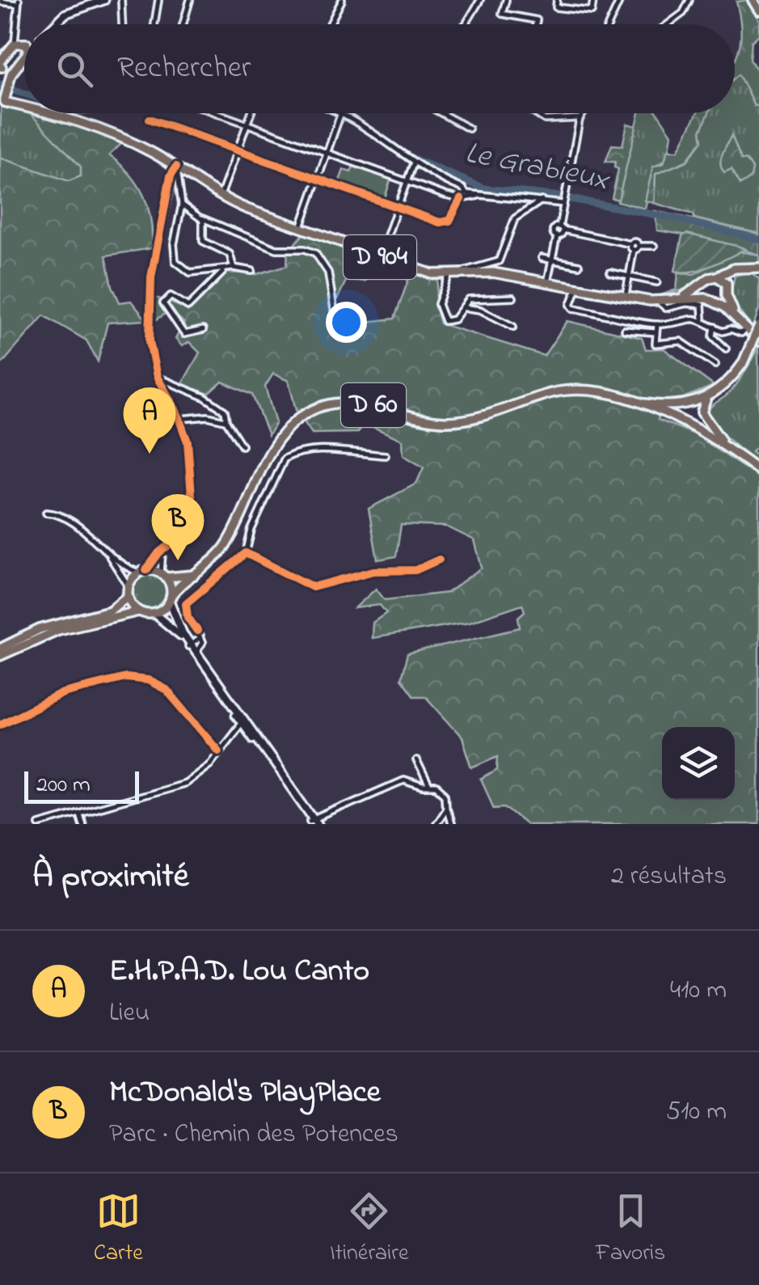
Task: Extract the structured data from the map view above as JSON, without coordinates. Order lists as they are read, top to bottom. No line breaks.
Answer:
{"streets":{"main road":["D 904","D 60"]},"water":["Le Grabieux"],"scale_bar":"200 m","page":{"search":"Rechercher","pins":["A","B"],"scale":"200 m","heading":["À proximité","2 résultats"],"list":[{"mark":"A","name":"E.H.P.A.D. Lou Canto","note":"Lieu","value":"410 m"},{"mark":"B","name":"McDonald's PlayPlace","note":"Parc · Chemin des Potences","value":"510 m"}],"nav":["Carte","Itinéraire","Favoris"]}}
